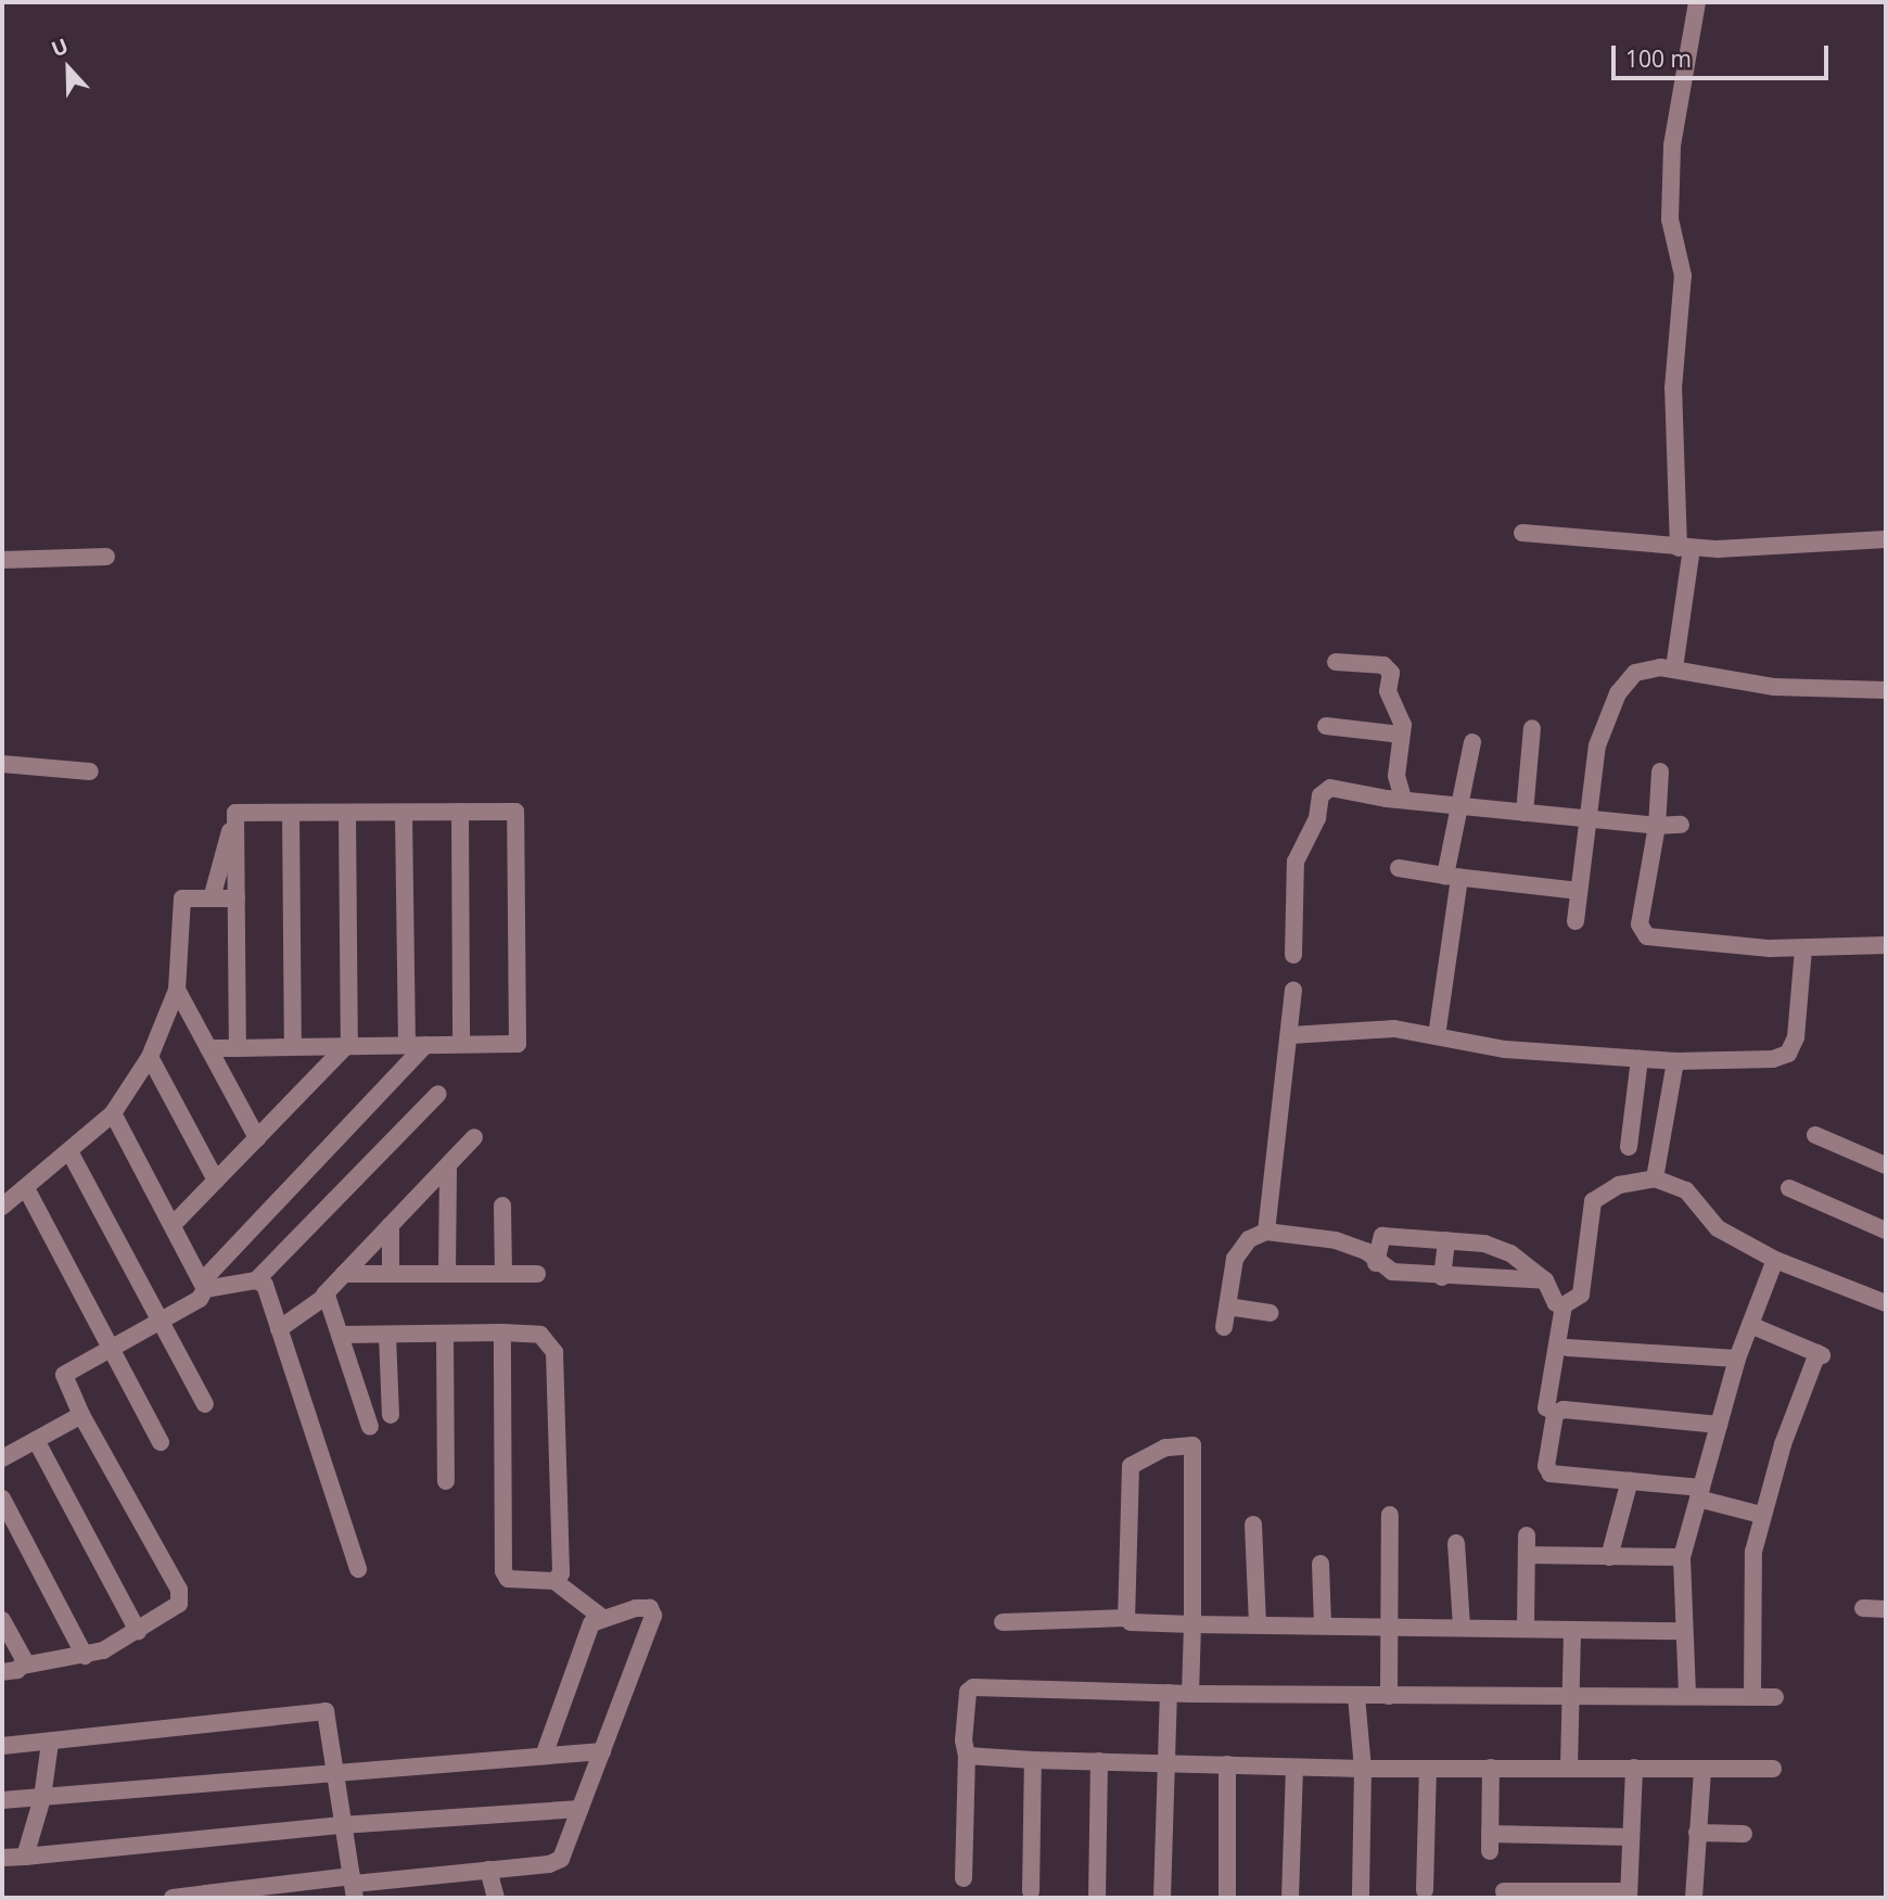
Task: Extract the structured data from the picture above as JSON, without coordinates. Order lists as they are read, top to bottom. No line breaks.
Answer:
{"scale_bar":"100 m","north":"top"}
